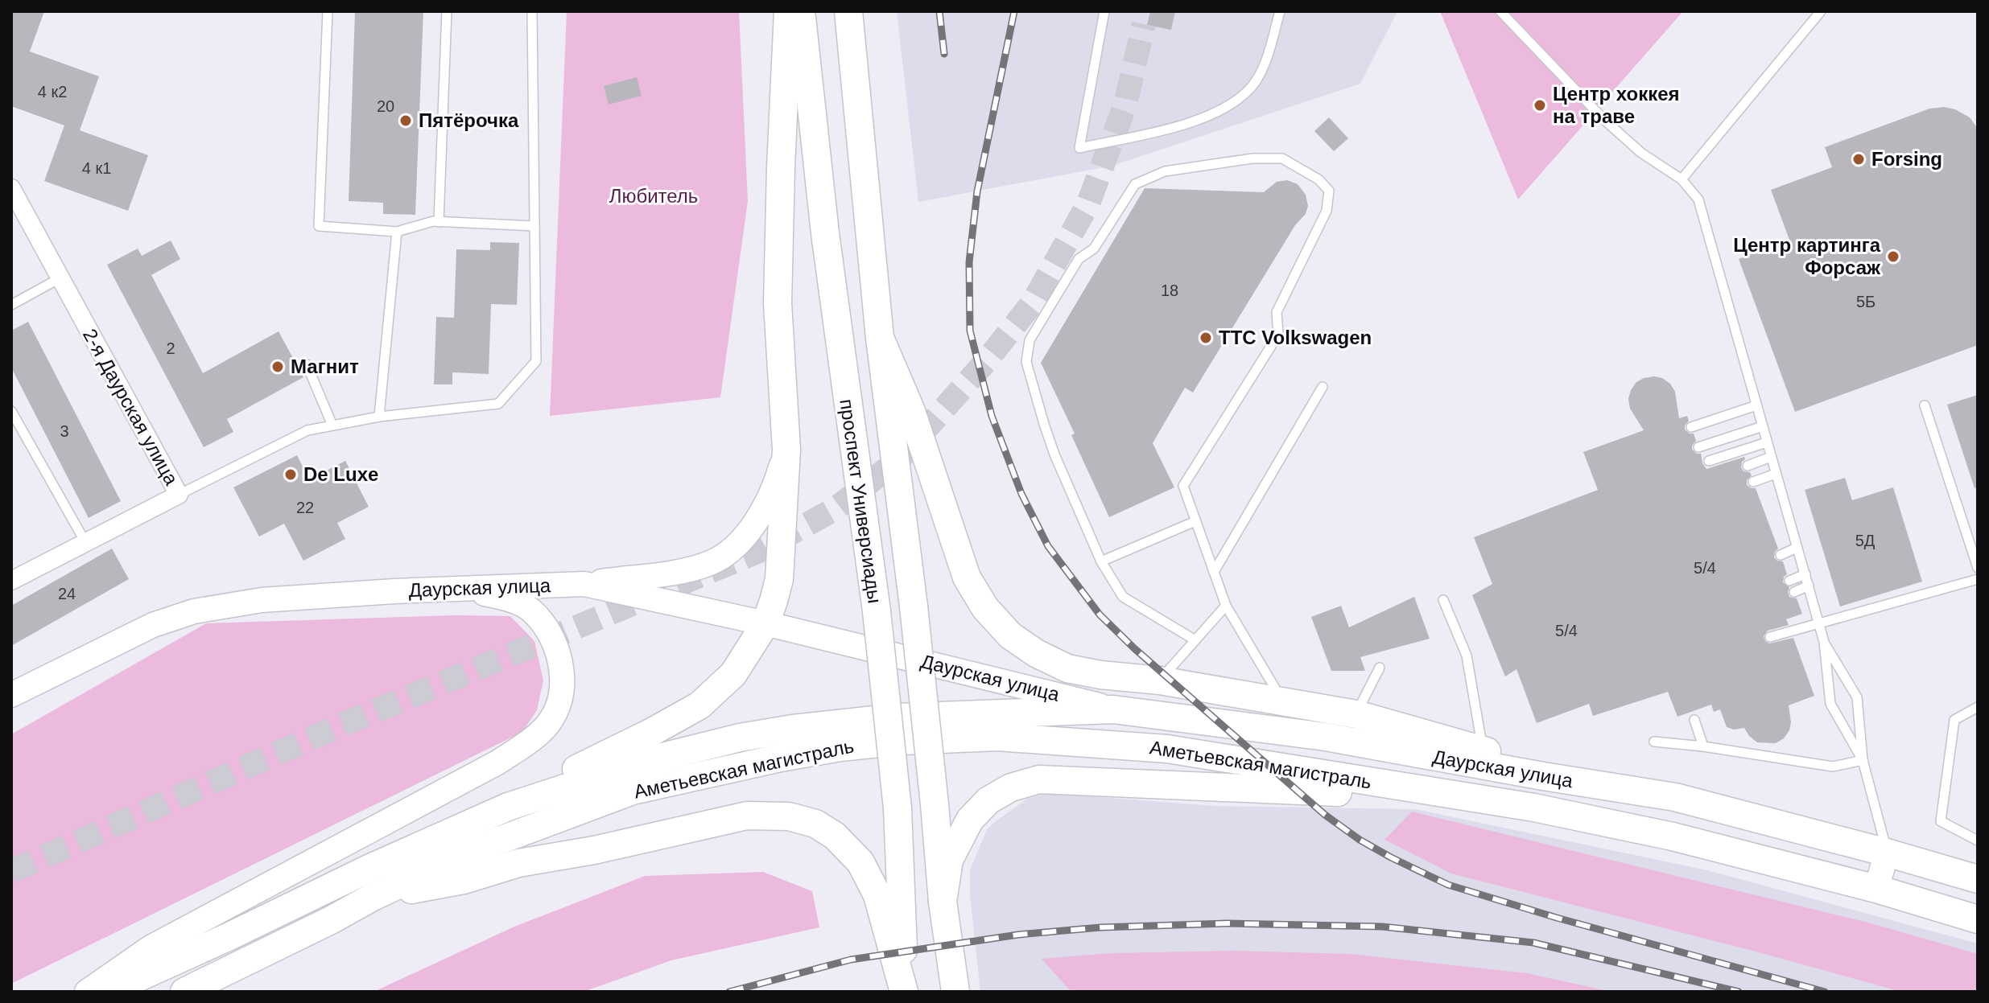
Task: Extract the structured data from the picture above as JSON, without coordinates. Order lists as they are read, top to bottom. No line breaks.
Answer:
{"streets":{"main road":["проспект Универсиады","Даурская улица","Аметьевская магистраль"],"street":["2-я Даурская улица"]},"crossings":[["Даурская улица","Аметьевская магистраль"]],"parks":["Любитель"],"places":["Центр хоккея на траве","Пятёрочка","Forsing","Центр картинга Форсаж","ТТС Volkswagen","Магнит","De Luxe"],"house_numbers":["4 к2","20","4 к1","18","5Б","2","3","22","5Д","5/4","24","5/4"]}
